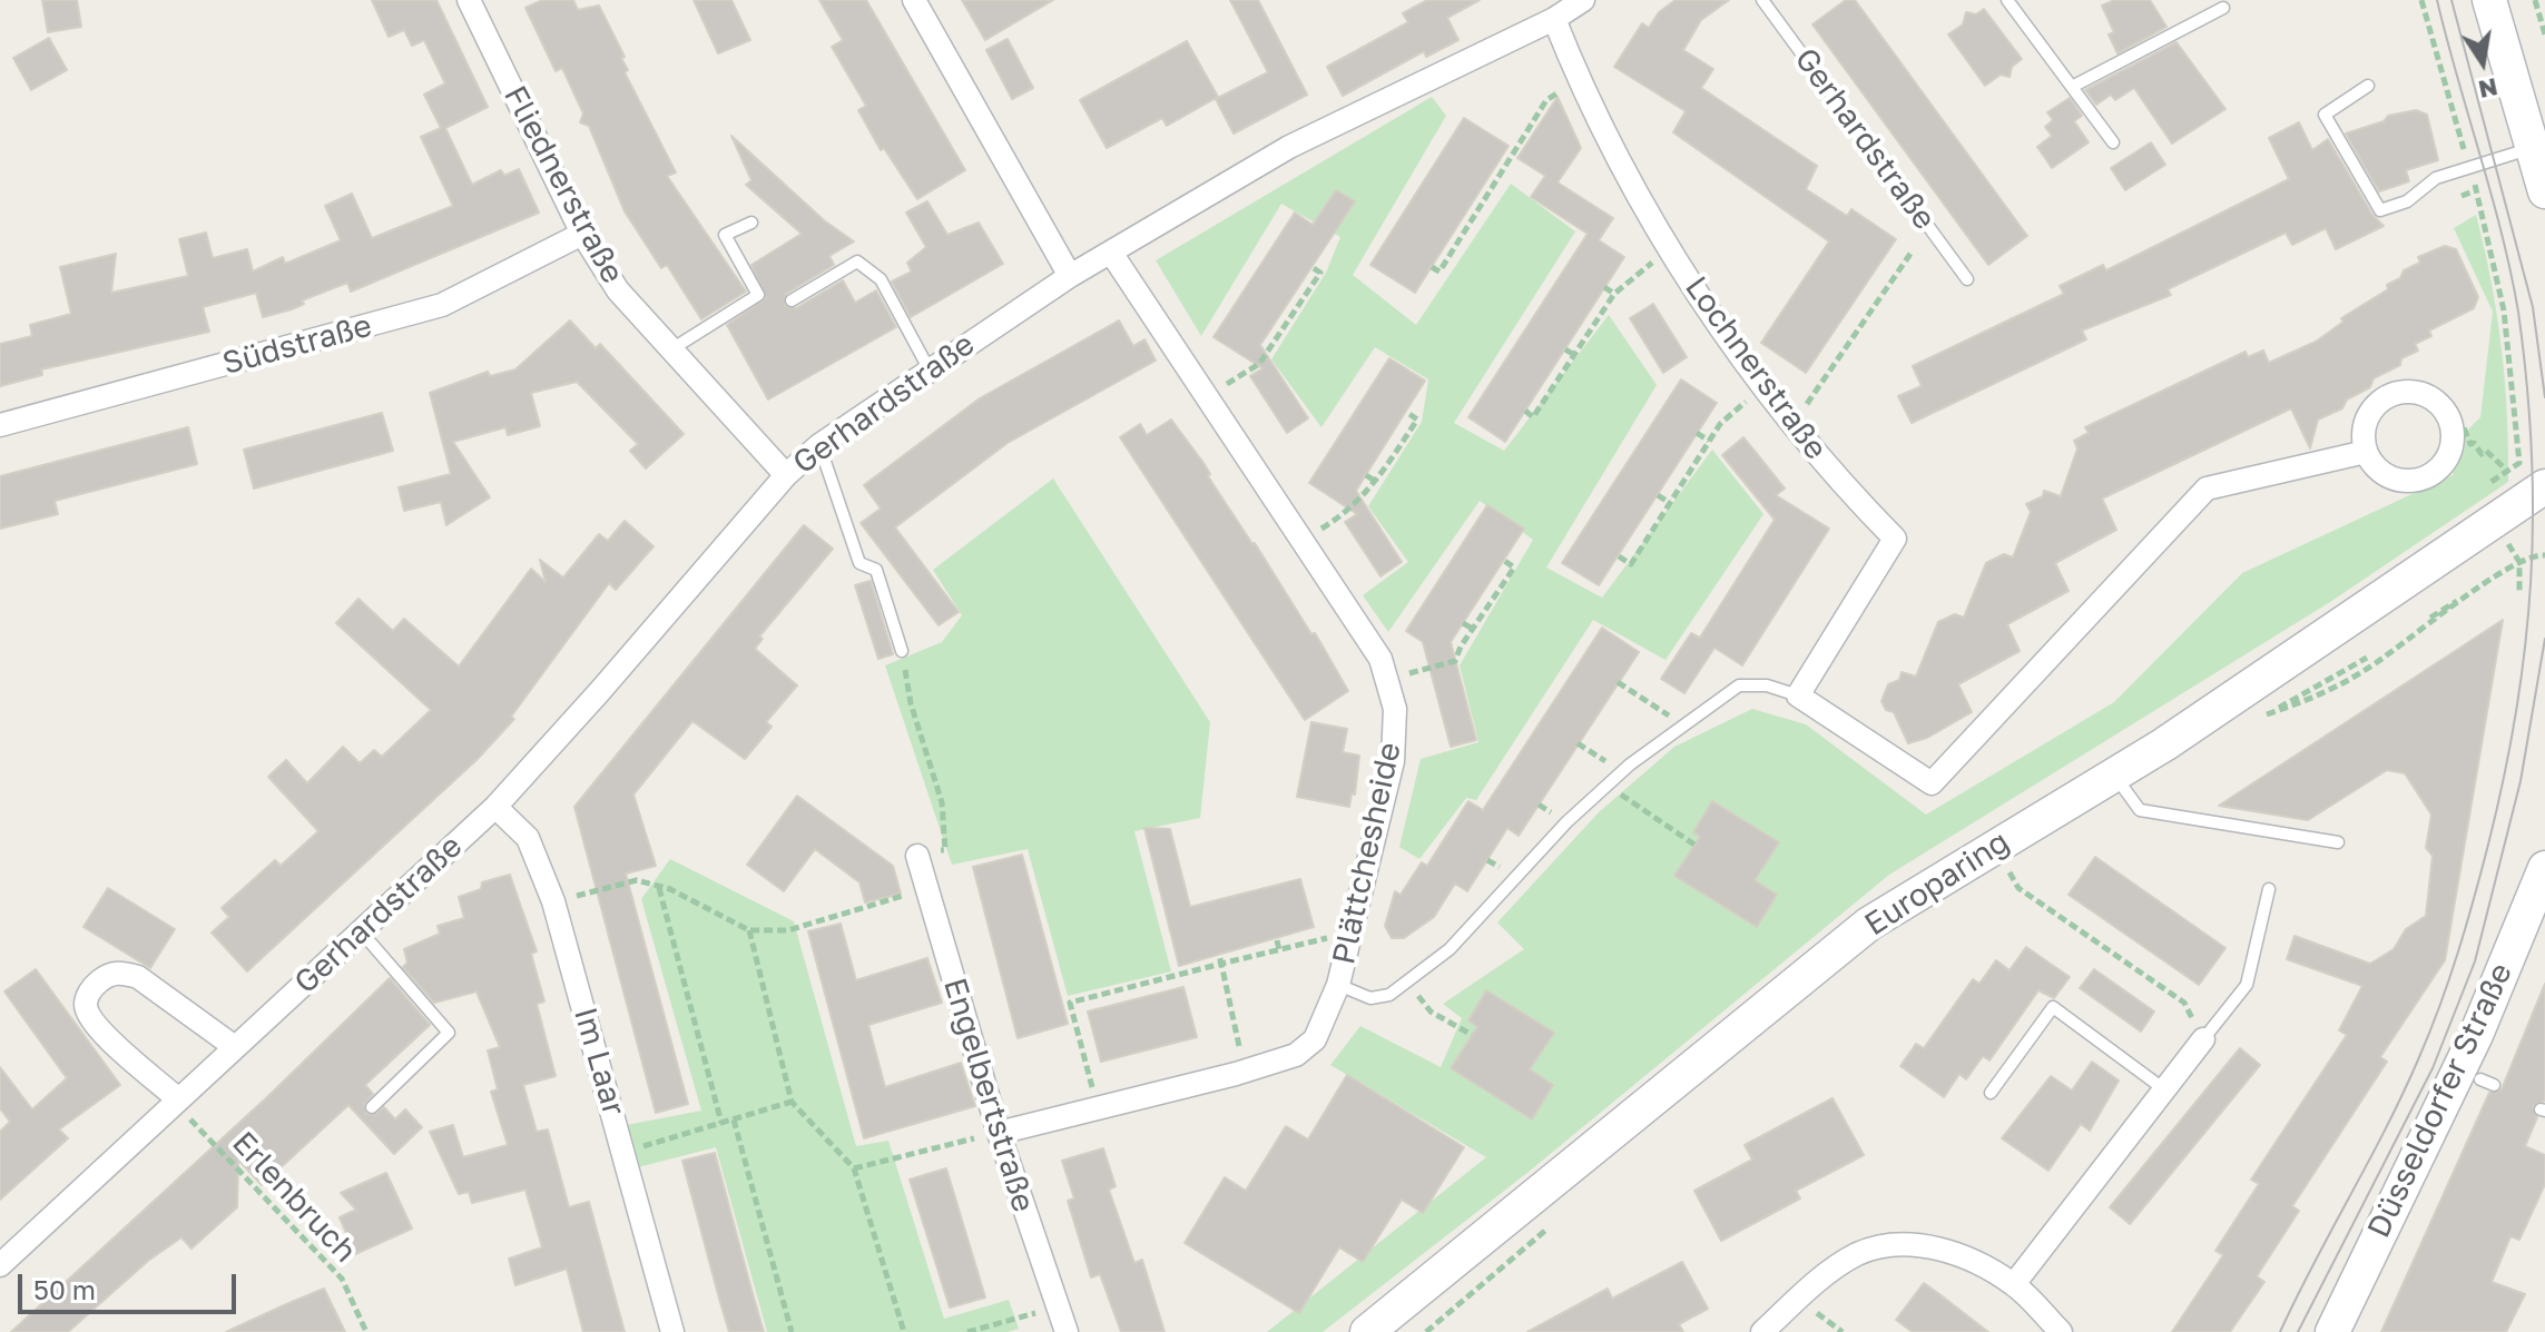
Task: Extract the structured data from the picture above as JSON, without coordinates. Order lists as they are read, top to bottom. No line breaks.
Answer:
{"streets":{"main road":["Europaring","Düsseldorfer Straße"],"street":["Gerhardstraße","Fliednerstraße","Südstraße","Lochnerstraße","Plättchesheide","Im Laar","Engelbertstraße"],"path":["Erlenbruch"]},"crossings":[["Gerhardstraße","Fliednerstraße"],["Gerhardstraße","Lochnerstraße"],["Gerhardstraße","Plättchesheide"],["Gerhardstraße","Im Laar"],["Gerhardstraße","Erlenbruch"],["Fliednerstraße","Südstraße"],["Plättchesheide","Engelbertstraße"]],"scale_bar":"50 m","north":"bottom"}
